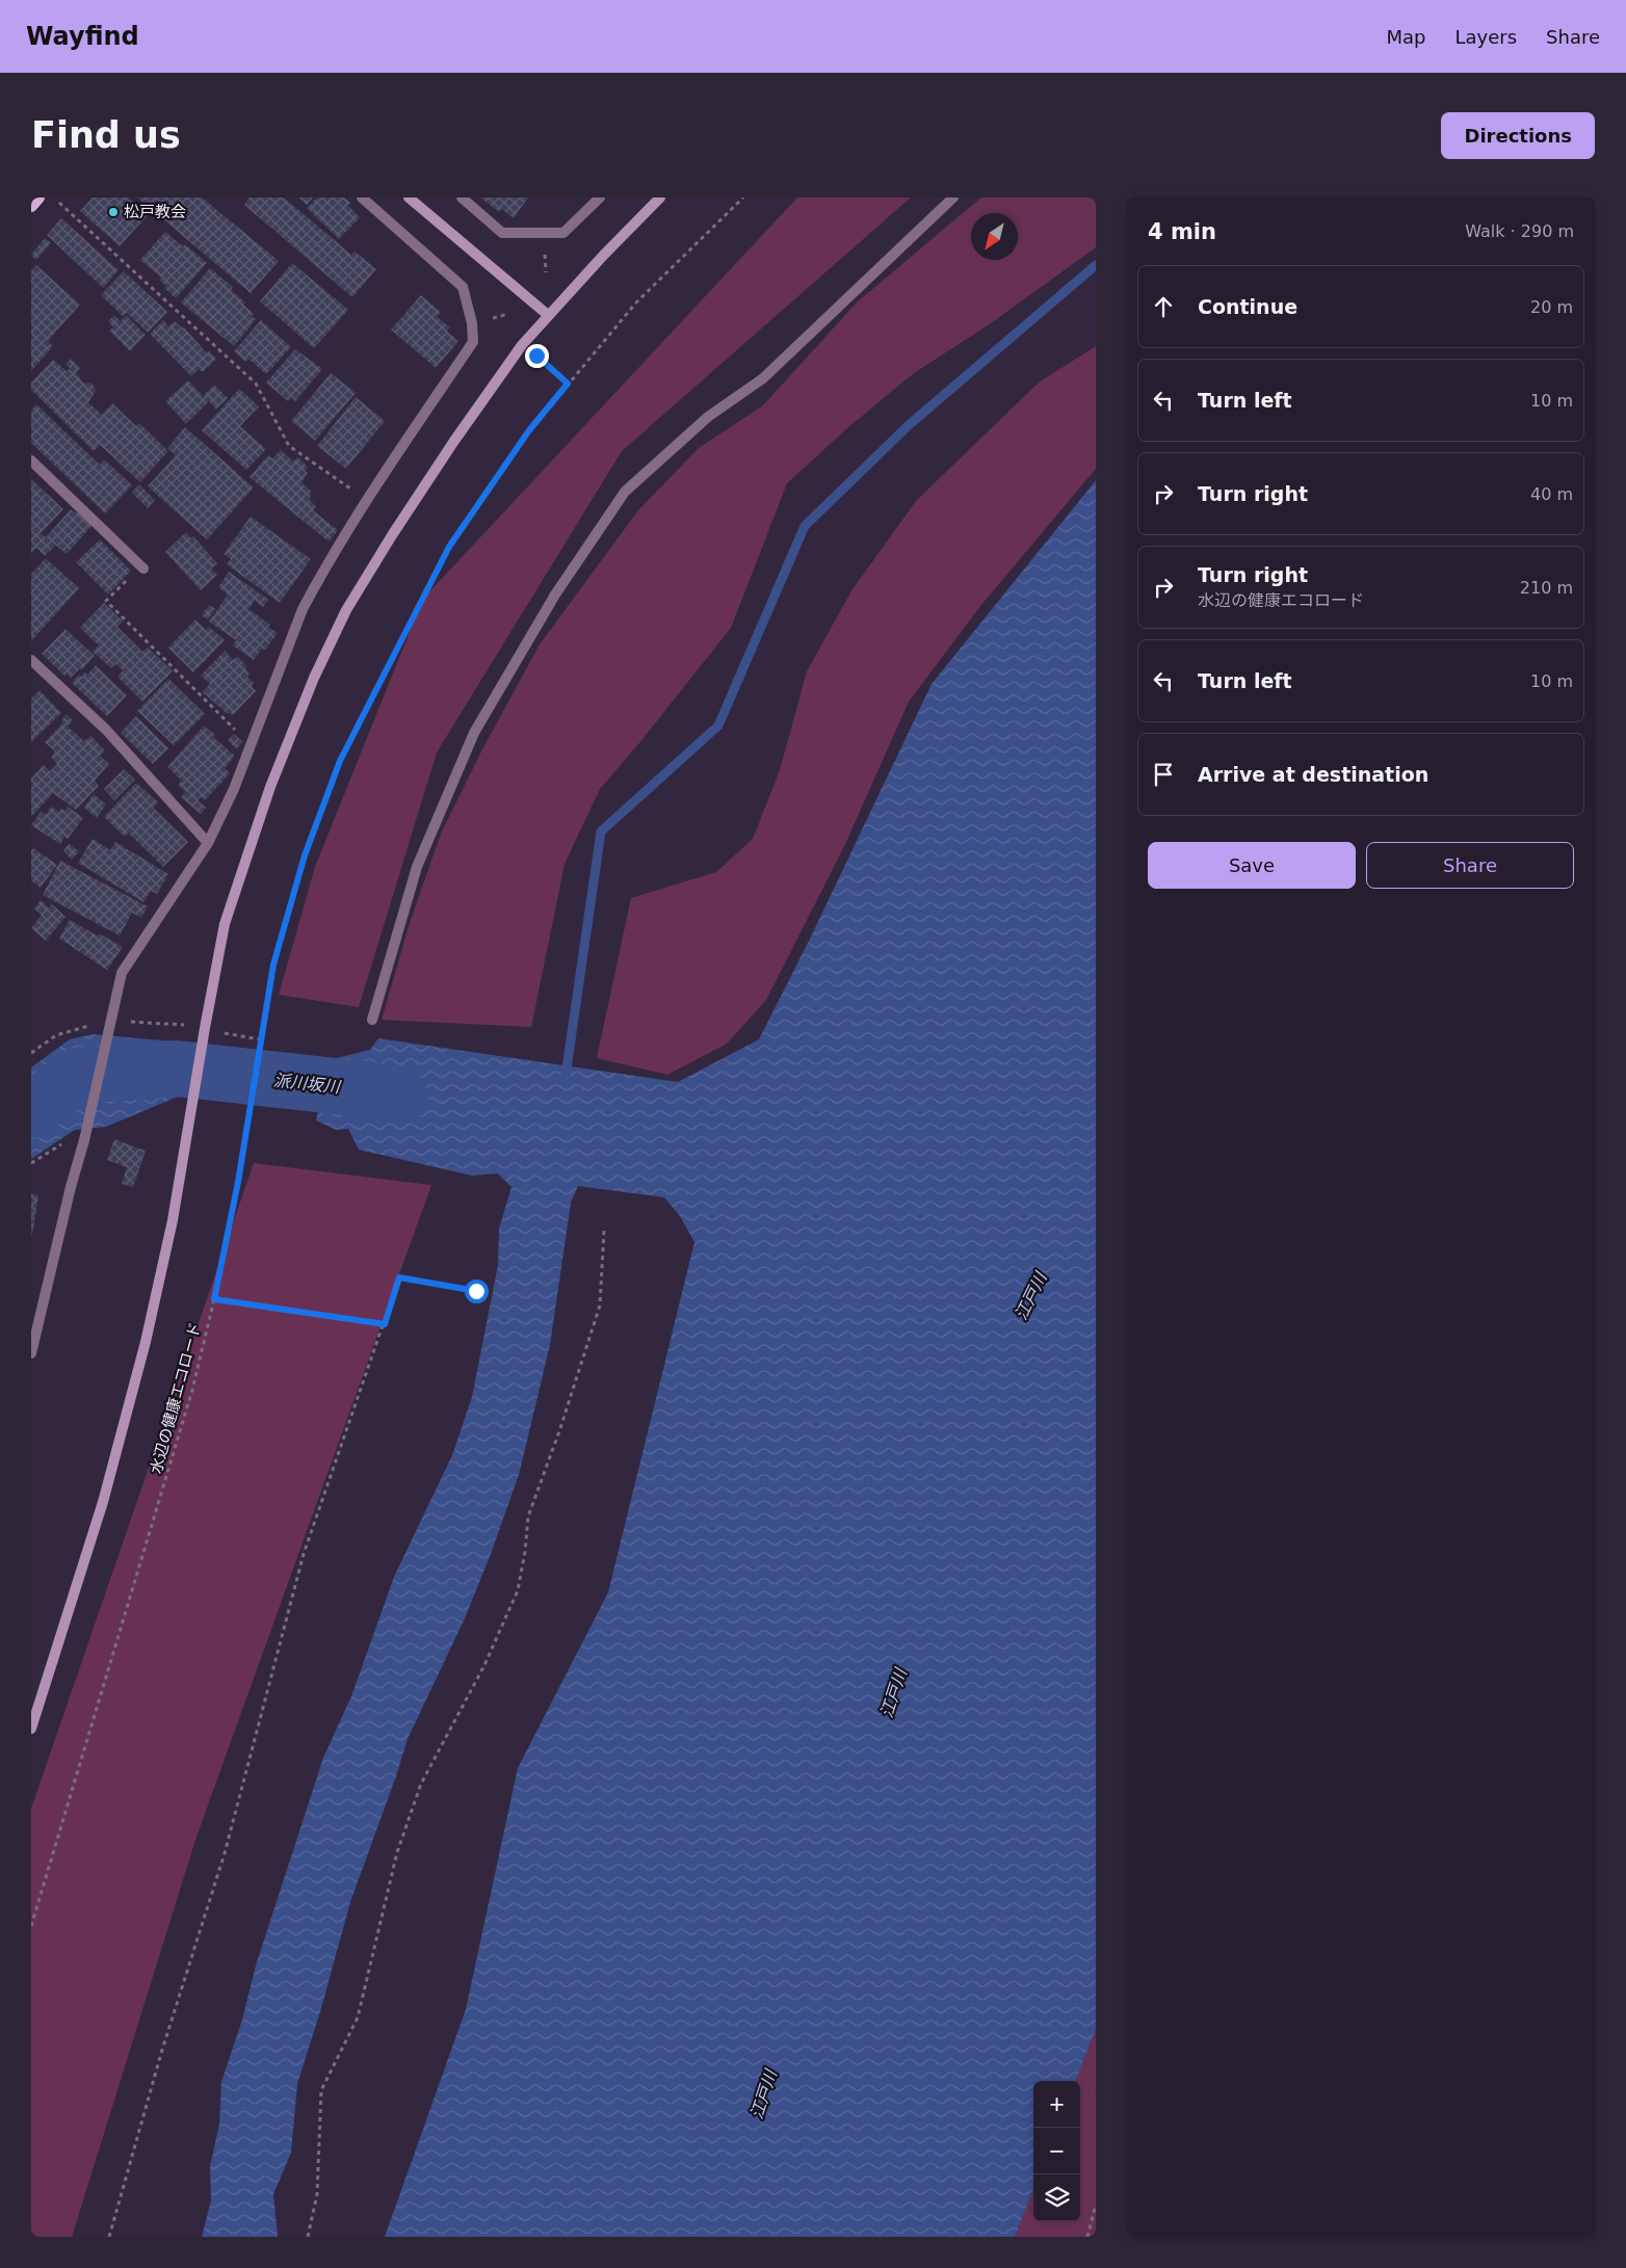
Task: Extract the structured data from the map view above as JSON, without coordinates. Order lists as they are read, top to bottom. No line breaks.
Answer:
{"streets":{"path":["水辺の健康エコロード"]},"water":["派川坂川","江戸川"],"places":["松戸教会"],"north":"bottom left","page":{"header":"Wayfind","nav":["Map","Layers","Share"],"buttons":["Directions",["Save","Share"]],"title":"Find us","heading":["4 min","Walk · 290 m"],"list":[["Continue","20 m"],["Turn left","10 m"],["Turn right","40 m"],["Turn right","水辺の健康エコロード","210 m"],["Turn left","10 m"],"Arrive at destination"],"map_buttons":["+","−"]}}
